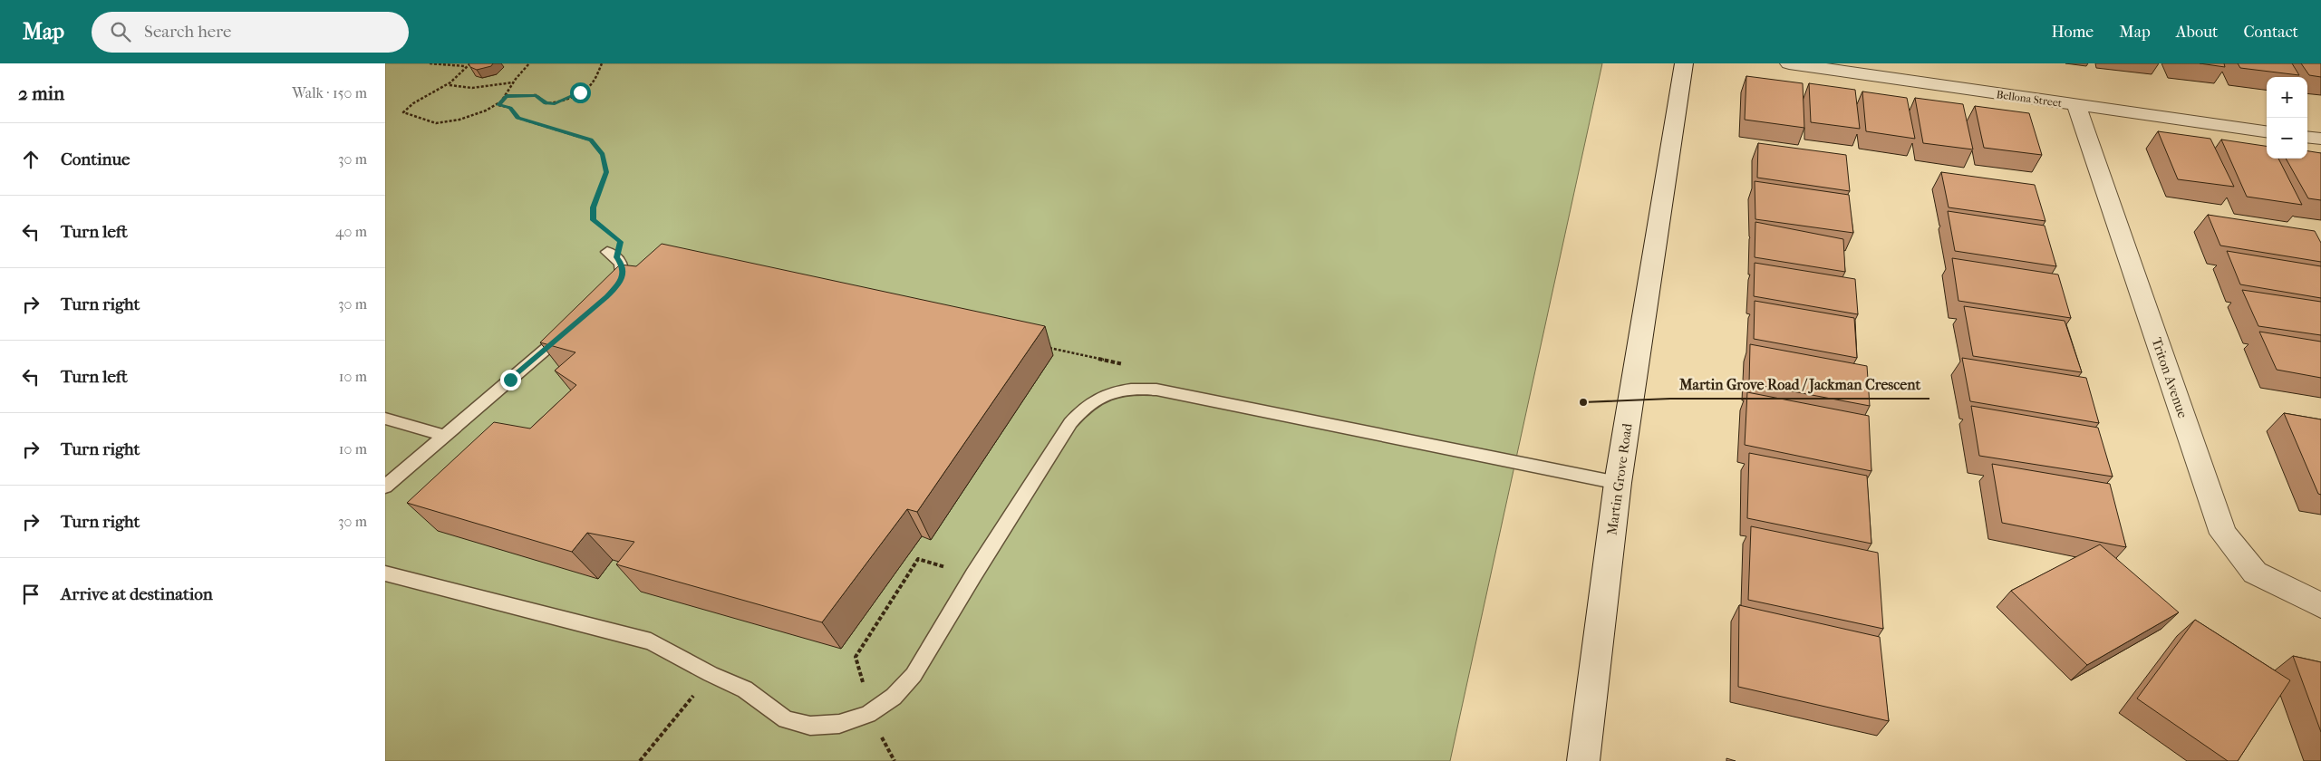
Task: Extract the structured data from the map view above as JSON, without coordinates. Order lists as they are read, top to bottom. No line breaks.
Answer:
{"streets":{"street":["Bellona Street","Triton Avenue","Martin Grove Road"]},"crossings":[["Bellona Street","Triton Avenue"]],"places":["Martin Grove Road / Jackman Crescent"],"page":{"header":"Map","search":"Search here","nav":["Home","Map","About","Contact"],"heading":["2 min","Walk · 150 m"],"map_buttons":["+","−"],"list":[["Continue","30 m"],["Turn left","40 m"],["Turn right","30 m"],["Turn left","10 m"],["Turn right","10 m"],["Turn right","30 m"],"Arrive at destination"]}}
